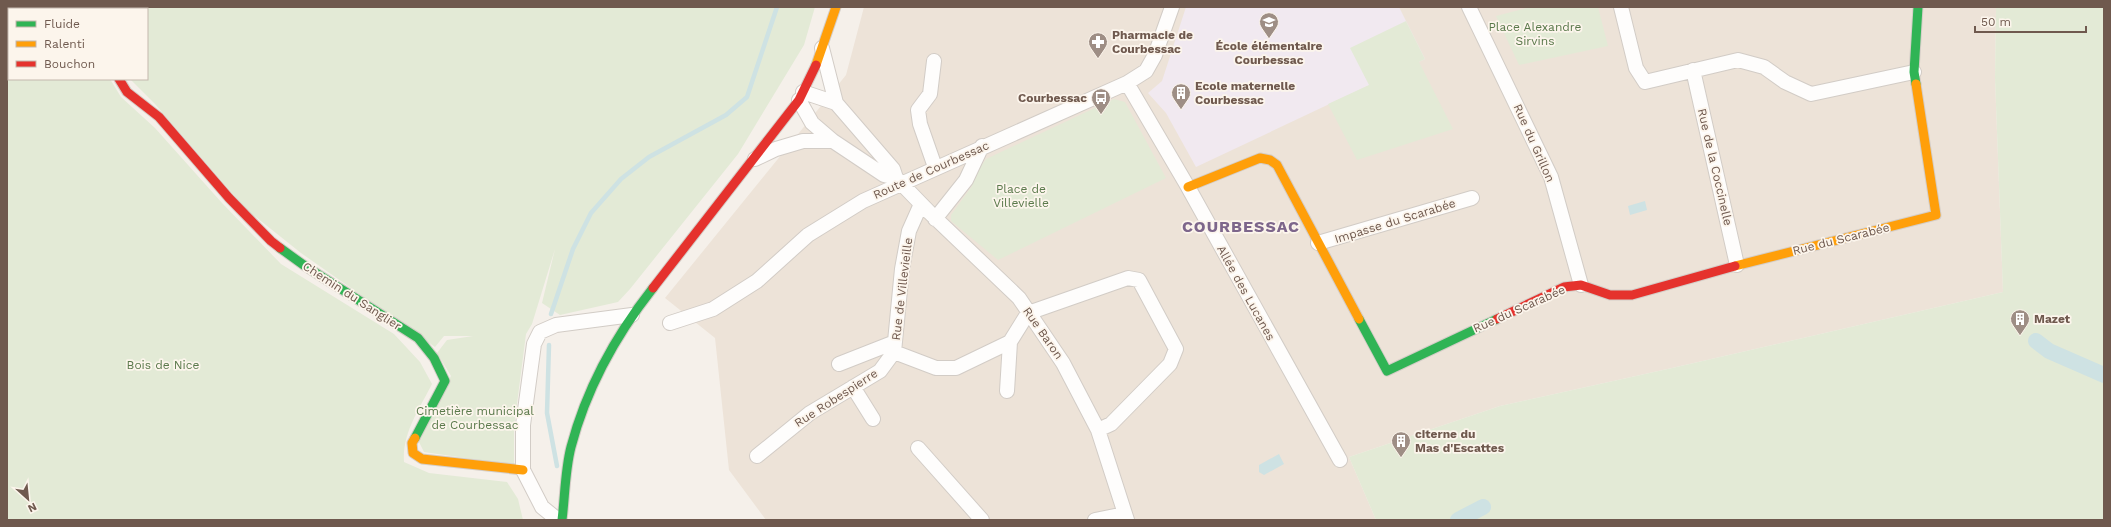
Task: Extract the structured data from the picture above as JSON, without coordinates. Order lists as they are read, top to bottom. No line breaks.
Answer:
{"streets":{"street":["Rue du Grillon","Rue de la Coccinelle","Route de Courbessac","Impasse du Scarabée","Rue du Scarabée","Rue de Villevieille","Allée des Lucanes","Chemin du Sanglier","Rue Baron","Rue Robespierre"]},"crossings":[["Rue du Grillon","Rue du Scarabée"],["Rue de la Coccinelle","Rue du Scarabée"],["Route de Courbessac","Allée des Lucanes"],["Route de Courbessac","Rue Baron"],["Impasse du Scarabée","Rue du Scarabée"],["Rue du Scarabée","Allée des Lucanes"],["Rue de Villevieille","Rue Baron"],["Rue de Villevieille","Rue Robespierre"]],"districts":["COURBESSAC"],"parks":["Place Alexandre Sirvins","Place de Villevielle","Bois de Nice","Cimetière municipal de Courbessac"],"places":{"school or university":["École élémentaire Courbessac"],"pharmacy":["Pharmacie de Courbessac"],"building":["Ecole maternelle Courbessac","Mazet","citerne du Mas d'Escattes"],"bus stop":["Courbessac"]},"legend":["Fluide","Ralenti","Bouchon"],"scale_bar":"50 m","north":"bottom right"}
